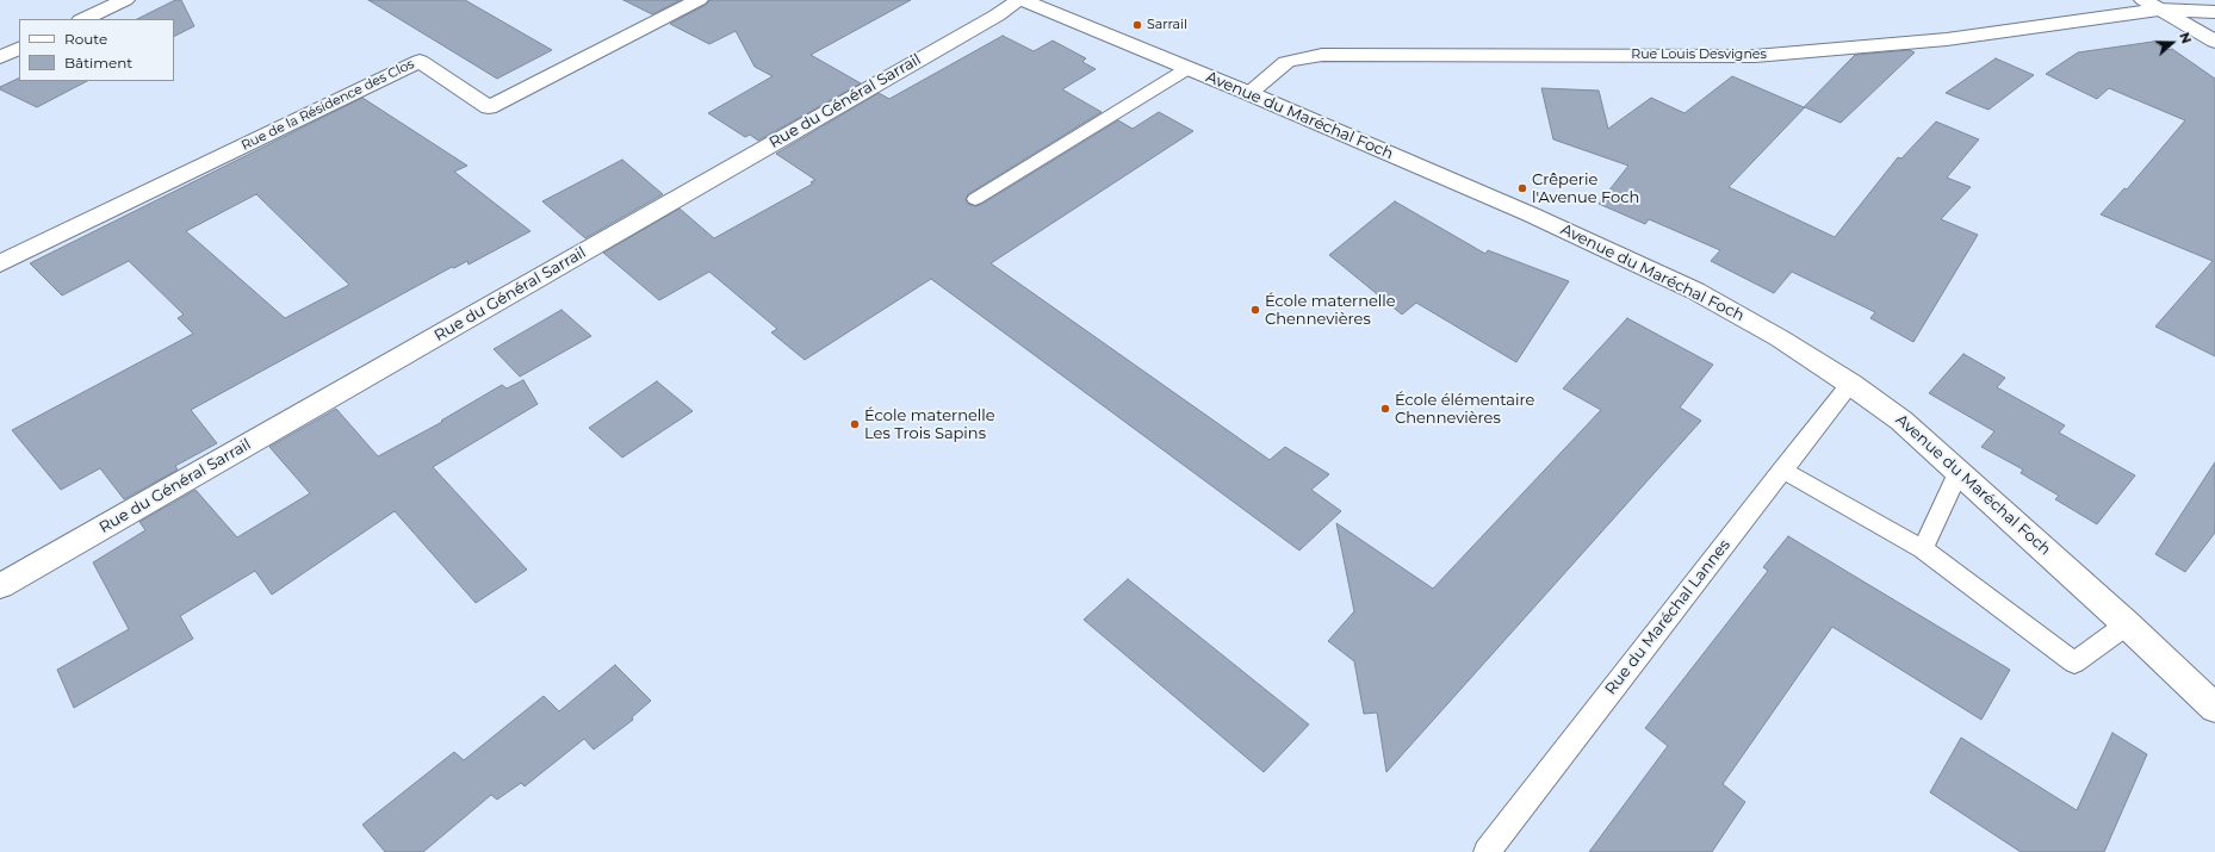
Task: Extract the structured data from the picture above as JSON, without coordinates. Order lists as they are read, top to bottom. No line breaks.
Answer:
{"streets":{"street":["Rue Louis Desvignes","Rue du Général Sarrail","Rue de la Résidence des Clos","Avenue du Maréchal Foch"],"lane":["Rue du Maréchal Lannes"]},"crossings":[["Rue Louis Desvignes","Avenue du Maréchal Foch"],["Rue du Général Sarrail","Avenue du Maréchal Foch"],["Avenue du Maréchal Foch","Rue du Maréchal Lannes"]],"places":["Sarrail","Crêperie l'Avenue Foch","École maternelle Chennevières","École élémentaire Chennevières","École maternelle Les Trois Sapins"],"legend":["Route","Bâtiment"],"north":"right"}
